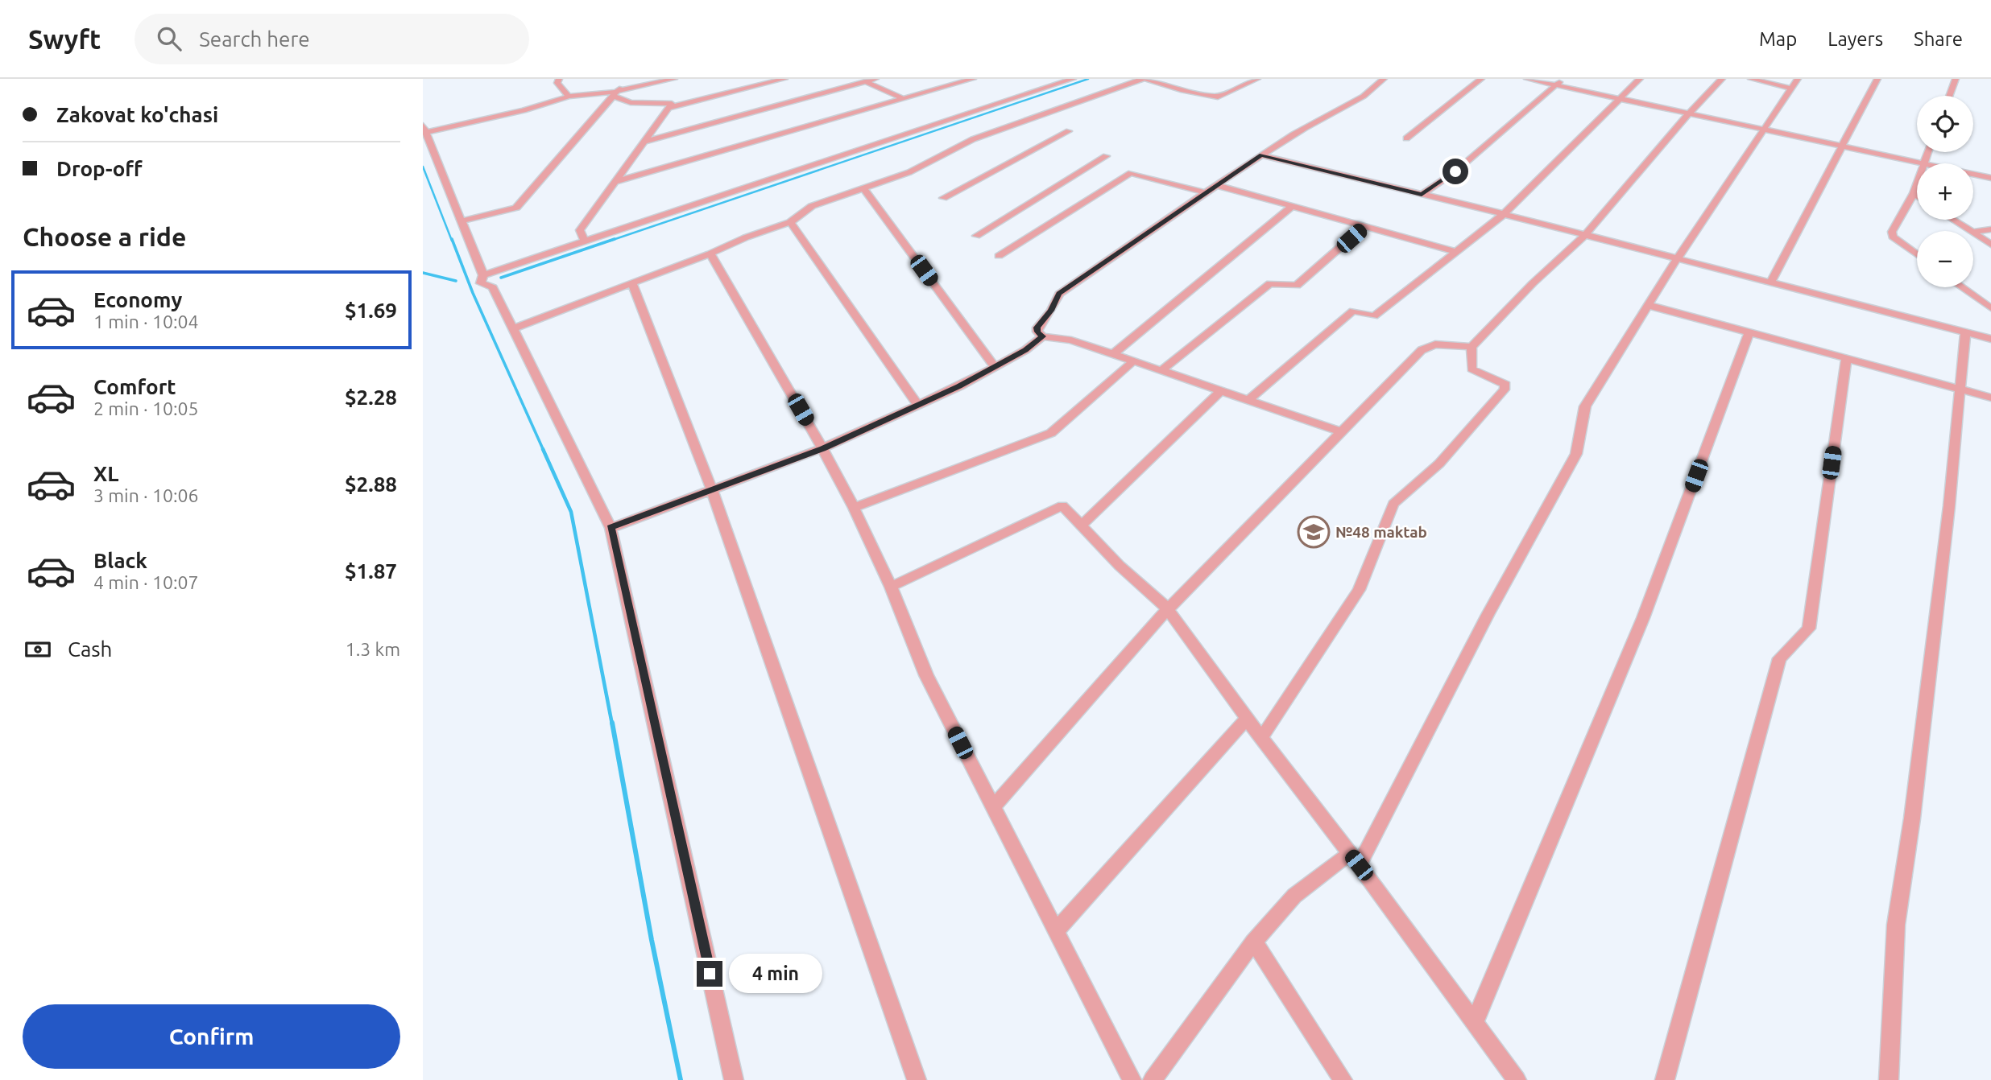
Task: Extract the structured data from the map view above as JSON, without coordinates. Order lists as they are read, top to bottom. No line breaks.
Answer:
{"places":{"school or university":["№48 maktab"]},"page":{"header":"Swyft","search":"Search here","nav":["Map","Layers","Share"],"banner":["Zakovat ko'chasi","Drop-off"],"map_buttons":["+","−"],"heading":"Choose a ride","list":[{"name":"Economy","note":"1 min · 10:04","value":"$1.69"},{"name":"Comfort","note":"2 min · 10:05","value":"$2.28"},{"name":"XL","note":"3 min · 10:06","value":"$2.88"},{"name":"Black","note":"4 min · 10:07","value":"$1.87"}],"pay":["Cash","1.3 km"],"bubble":"4 min","buttons":"Confirm"}}
